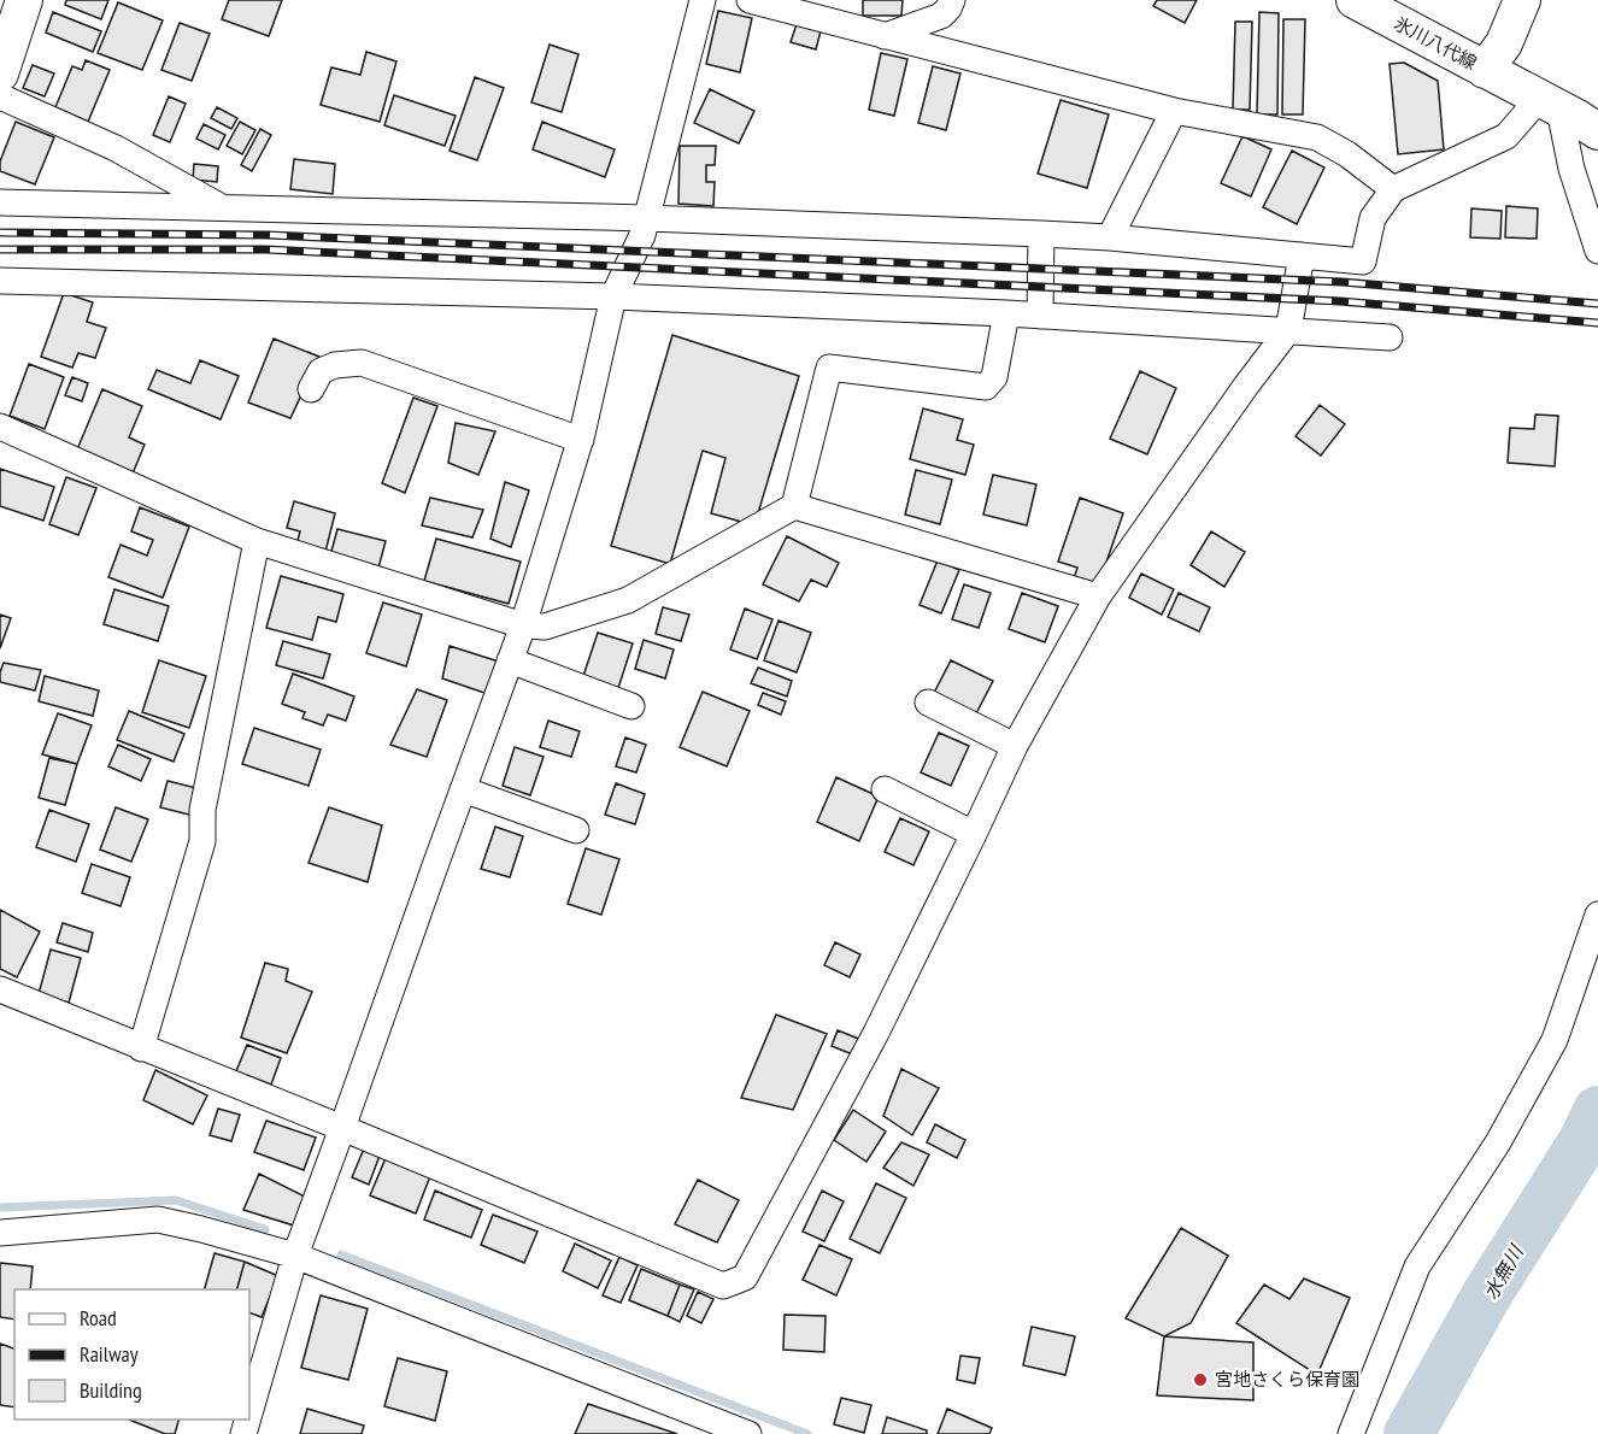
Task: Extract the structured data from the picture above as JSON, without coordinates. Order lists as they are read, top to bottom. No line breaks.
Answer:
{"streets":{"main road":["氷川八代線"]},"water":["水無川"],"places":["宮地さくら保育園"],"legend":["Road","Railway","Building"]}
